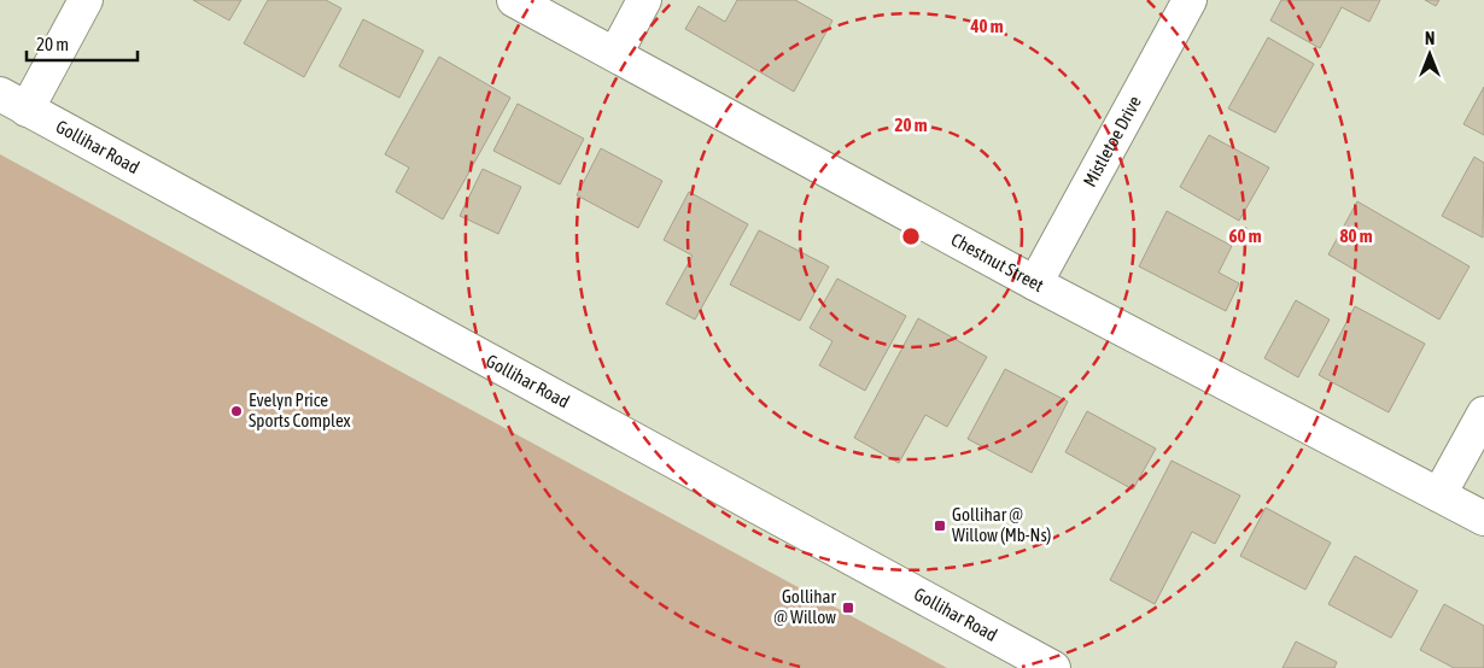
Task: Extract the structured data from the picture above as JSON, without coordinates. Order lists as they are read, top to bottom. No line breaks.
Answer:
{"streets":{"street":["Mistletoe Drive","Gollihar Road","Chestnut Street"]},"crossings":[["Mistletoe Drive","Chestnut Street"]],"places":{"other":["Evelyn Price Sports Complex"],"transit":["Gollihar @ Willow (Mb-Ns)","Gollihar @ Willow"]},"scale_bar":"20 m","north":"top","rings":["40 m","20 m","60 m","80 m"]}
